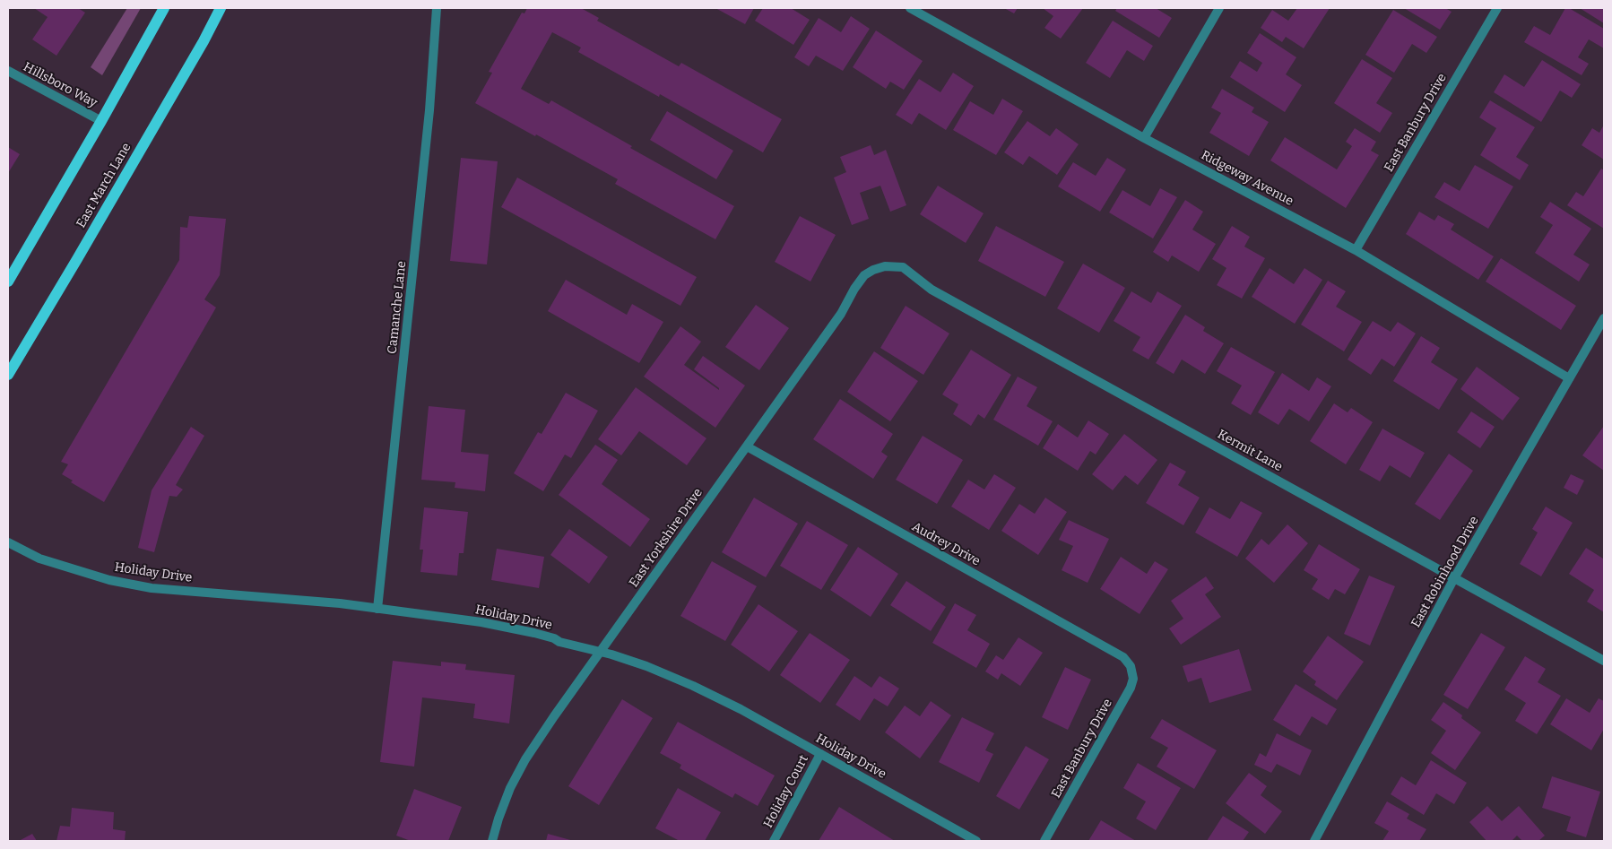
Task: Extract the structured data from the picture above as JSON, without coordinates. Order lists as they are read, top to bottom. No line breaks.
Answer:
{"streets":{"main road":["East March Lane"],"street":["Hillsboro Way","East Banbury Drive","Ridgeway Avenue","Camanche Lane","Kermit Lane","East Yorkshire Drive","Audrey Drive","East Robinhood Drive","Holiday Drive","Holiday Court"]},"crossings":[["East Banbury Drive","Ridgeway Avenue"],["East Banbury Drive","Audrey Drive"],["Ridgeway Avenue","East Robinhood Drive"],["Camanche Lane","Holiday Drive"],["Kermit Lane","East Yorkshire Drive"],["Kermit Lane","East Robinhood Drive"],["East Yorkshire Drive","Audrey Drive"],["East Yorkshire Drive","Holiday Drive"],["Holiday Drive","Holiday Court"]]}
